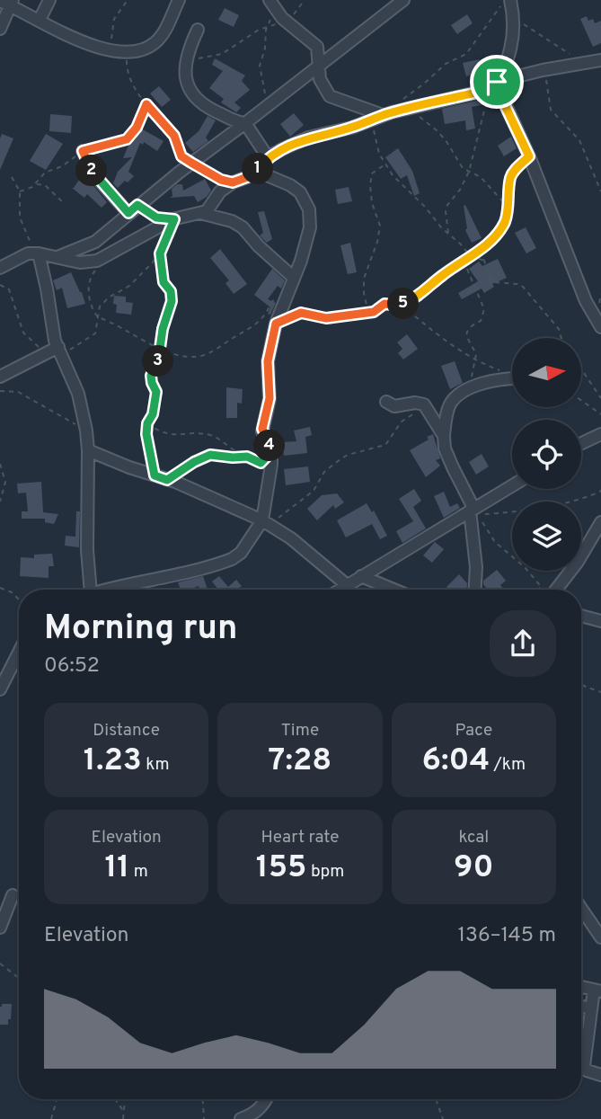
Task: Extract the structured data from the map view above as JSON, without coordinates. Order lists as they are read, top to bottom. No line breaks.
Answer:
{"north":"right","page":{"pins":["1","2","5","3","4"],"heading":["Morning run","06:52"],"stats":[["Distance","1.23 km"],["Time","7:28"],["Pace","6:04 /km"],["Elevation","11 m"],["Heart rate","155 bpm"],["kcal","90"]],"chart":["Elevation","136–145 m"]}}
